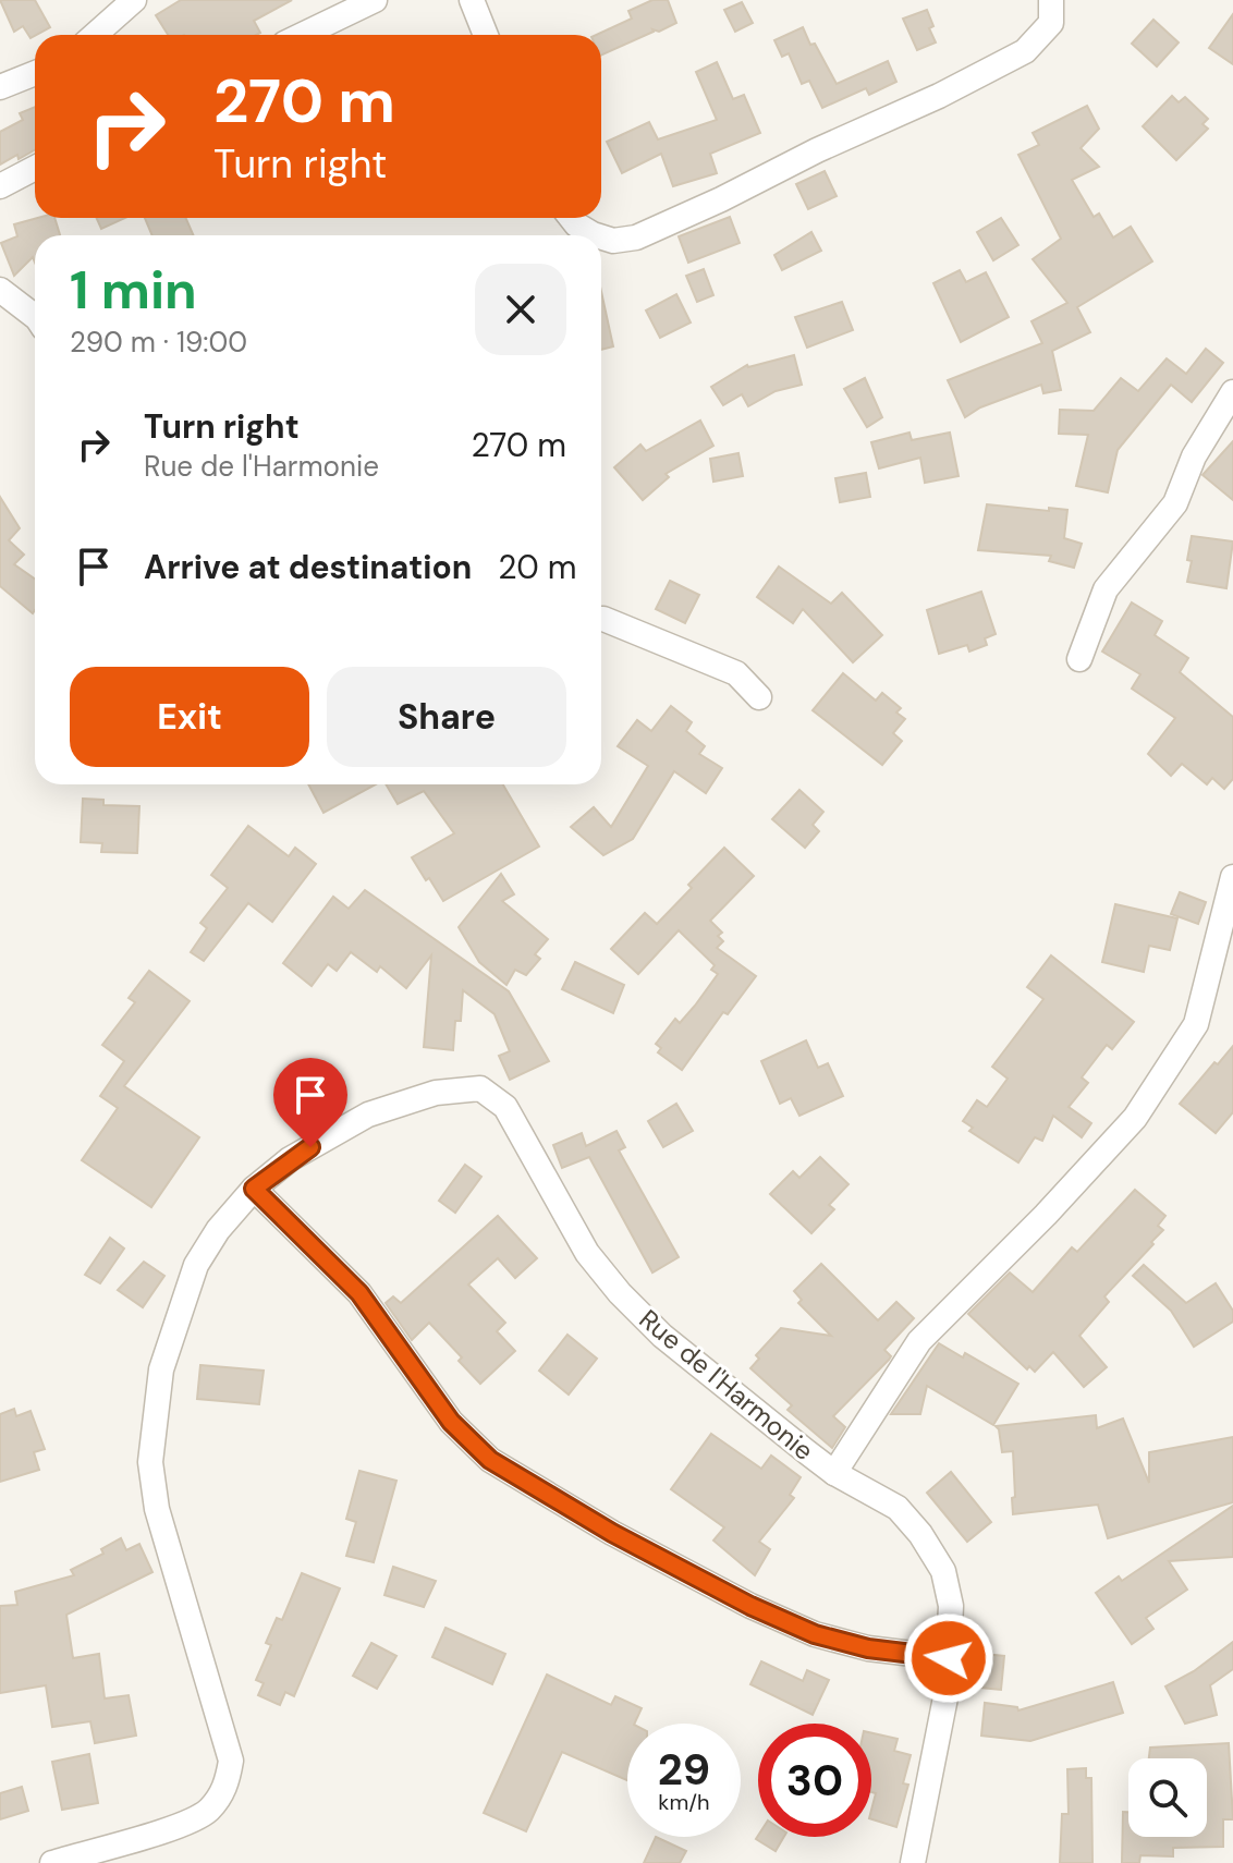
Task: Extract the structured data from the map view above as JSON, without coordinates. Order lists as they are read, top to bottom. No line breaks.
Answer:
{"streets":{"street":["Rue de l'Harmonie"]},"page":{"turn":["270 m","Turn right"],"heading":["1 min","290 m · 19:00"],"list":[{"name":"Turn right","note":"Rue de l'Harmonie","value":"270 m"},{"name":"Arrive at destination","value":"20 m"}],"buttons":["Exit","Share"],"speed":"29 km/h","limit":"30"}}
